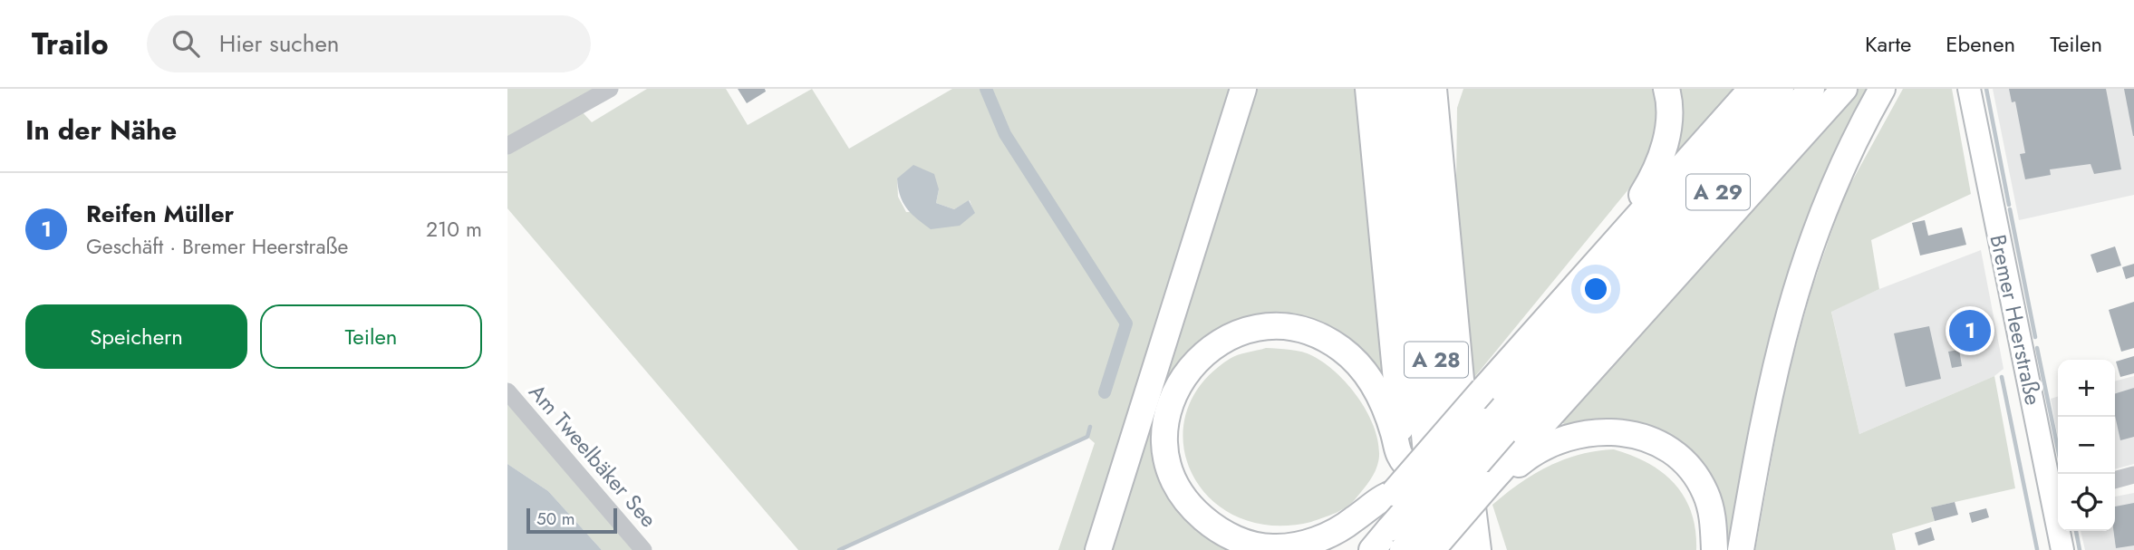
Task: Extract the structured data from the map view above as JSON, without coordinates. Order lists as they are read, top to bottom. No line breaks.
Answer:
{"streets":{"highway":["A 29","A 28"],"main road":["Bremer Heerstraße"],"street":["Am Tweelbäker See"]},"scale_bar":"50 m","page":{"header":"Trailo","search":"Hier suchen","nav":["Karte","Ebenen","Teilen"],"heading":"In der Nähe","list":[{"mark":"1","name":"Reifen Müller","note":"Geschäft · Bremer Heerstraße","value":"210 m"}],"buttons":["Speichern","Teilen"],"pins":"1","map_buttons":["+","−"],"scale":"50 m"}}
